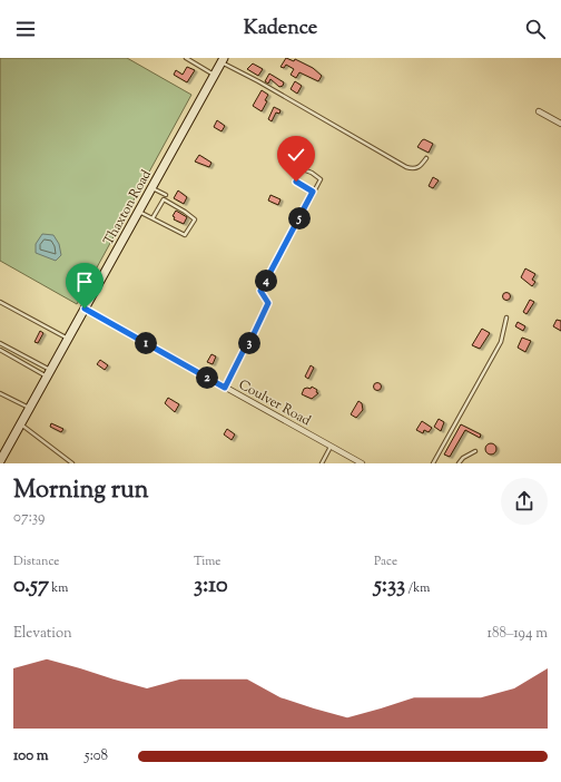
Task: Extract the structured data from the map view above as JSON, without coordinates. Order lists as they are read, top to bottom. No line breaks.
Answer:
{"streets":{"street":["Thaxton Road","Coulver Road"]},"crossings":[["Thaxton Road","Coulver Road"]],"page":{"header":"Kadence","pins":["5","4","1","3","2"],"heading":["Morning run","07:39"],"stats":[["Distance","0.57 km"],["Time","3:10"],["Pace","5:33 /km"]],"chart":["Elevation","188–194 m"],"list":[{"name":"100 m","note":"5:08"}]}}
